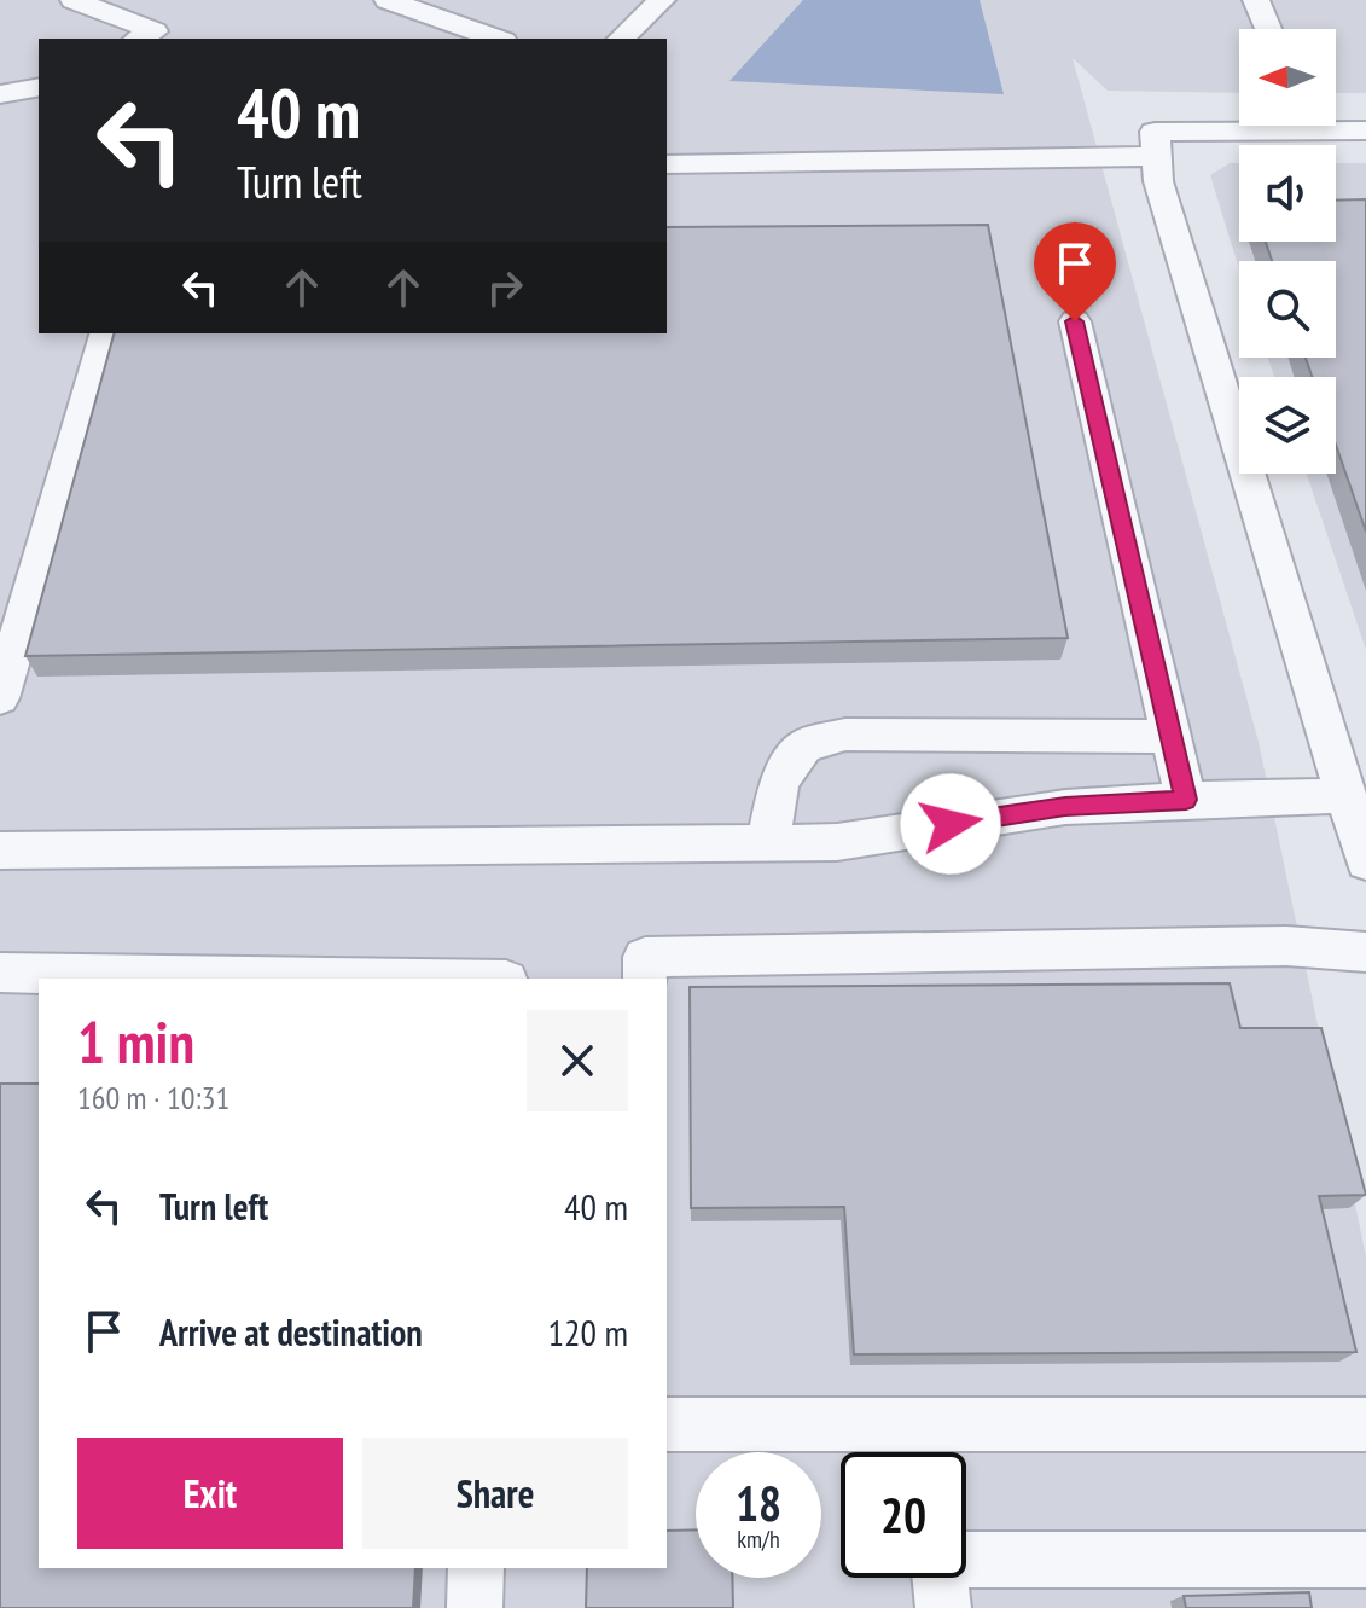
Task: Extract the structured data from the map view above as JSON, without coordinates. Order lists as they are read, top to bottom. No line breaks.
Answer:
{"north":"left","page":{"turn":["40 m","Turn left"],"heading":["1 min","160 m · 10:31"],"list":[{"name":"Turn left","value":"40 m"},{"name":"Arrive at destination","value":"120 m"}],"buttons":["Exit","Share"],"speed":"18 km/h","limit":"20"}}
